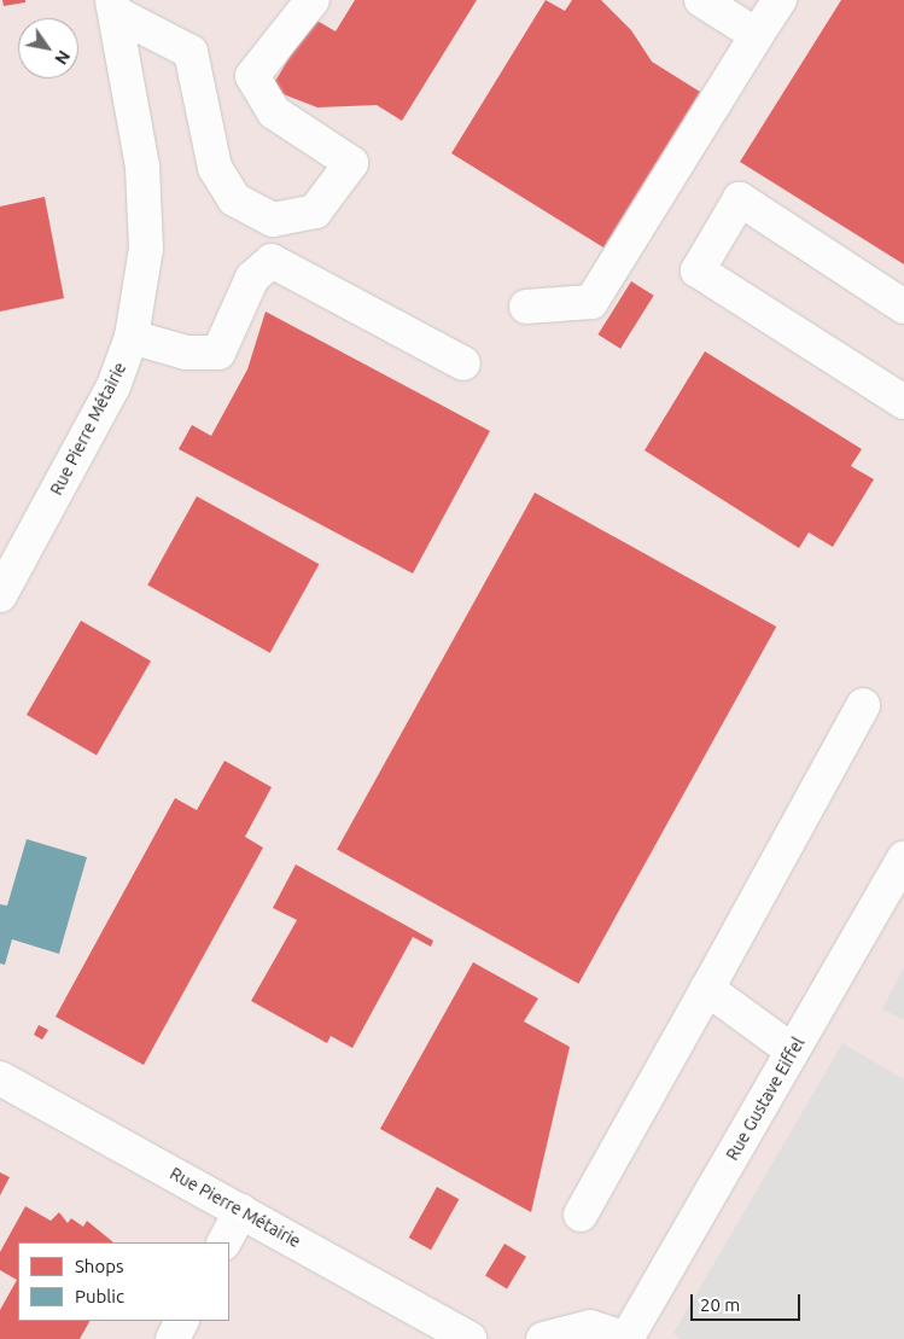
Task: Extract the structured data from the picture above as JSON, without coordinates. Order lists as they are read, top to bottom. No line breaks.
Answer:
{"streets":{"street":["Rue Pierre Métairie","Rue Gustave Eiffel"]},"legend":["Shops","Public"],"scale_bar":"20 m","north":"bottom right"}
